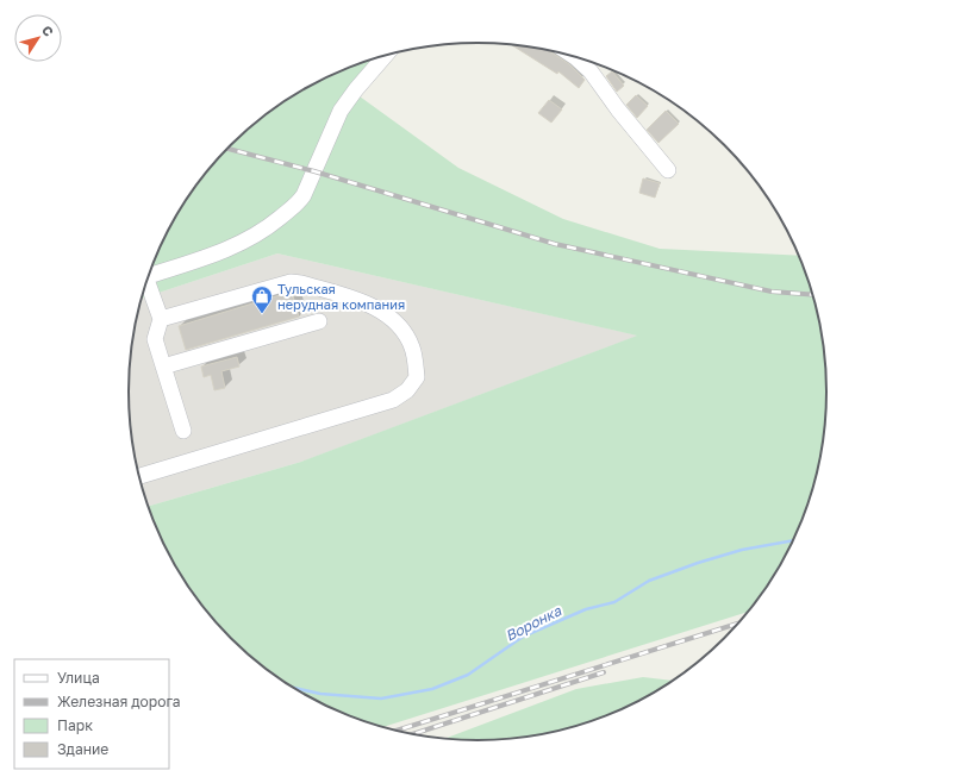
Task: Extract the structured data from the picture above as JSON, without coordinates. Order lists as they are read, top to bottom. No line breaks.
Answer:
{"water":["Воронка"],"places":{"shop":["Тульская нерудная компания"]},"legend":["Улица","Железная дорога","Парк","Здание"],"north":"top right"}
